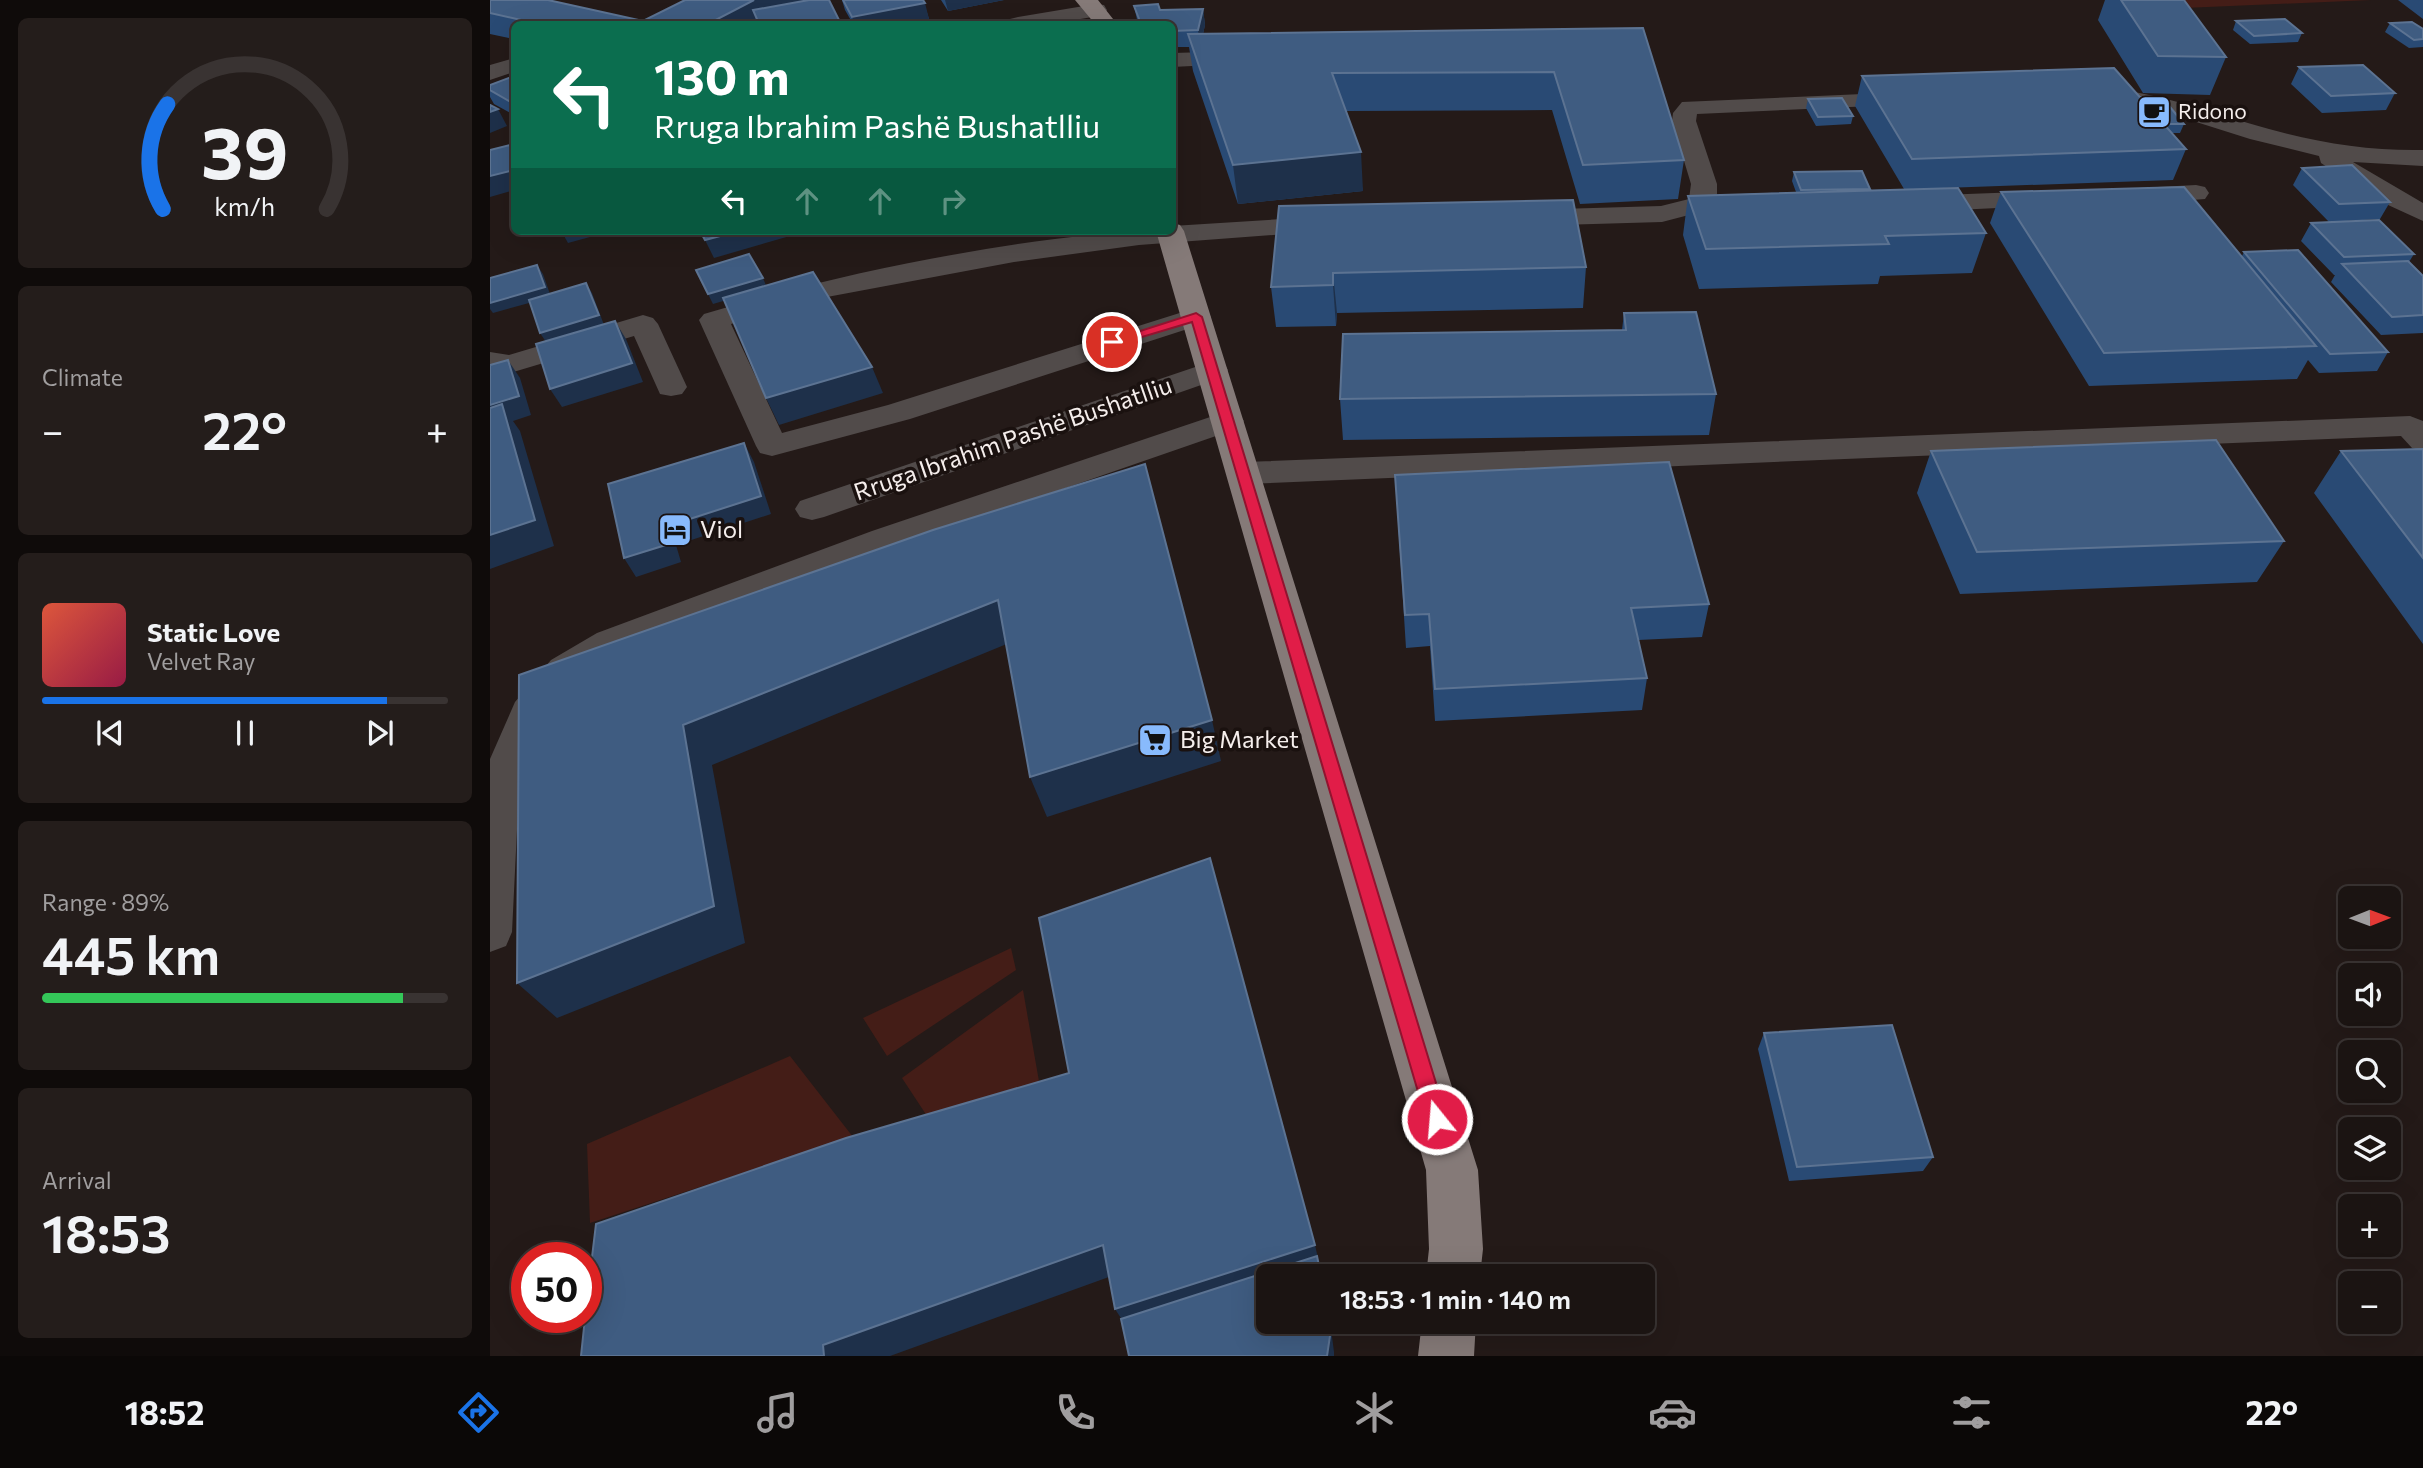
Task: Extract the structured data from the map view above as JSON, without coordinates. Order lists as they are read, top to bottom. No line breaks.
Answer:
{"streets":{"street":["Rruga Ibrahim Pashë Bushatlliu"]},"places":{"cafe":["Ridono"],"hotel":["Viol"],"supermarket":["Big Market"]},"north":"right","page":{"turn":["130 m","Rruga Ibrahim Pashë Bushatlliu"],"tile":["Climate",["Range · 89%","445 km"],["Arrival","18:53"]],"heat":["−","22°","+"],"song":["Static Love","Velvet Ray"],"map_buttons":["+","−"],"limit":"50","trip":"18:53 · 1 min · 140 m","tabs":["18:52","22°"],"gauge":["39","km/h"]}}
